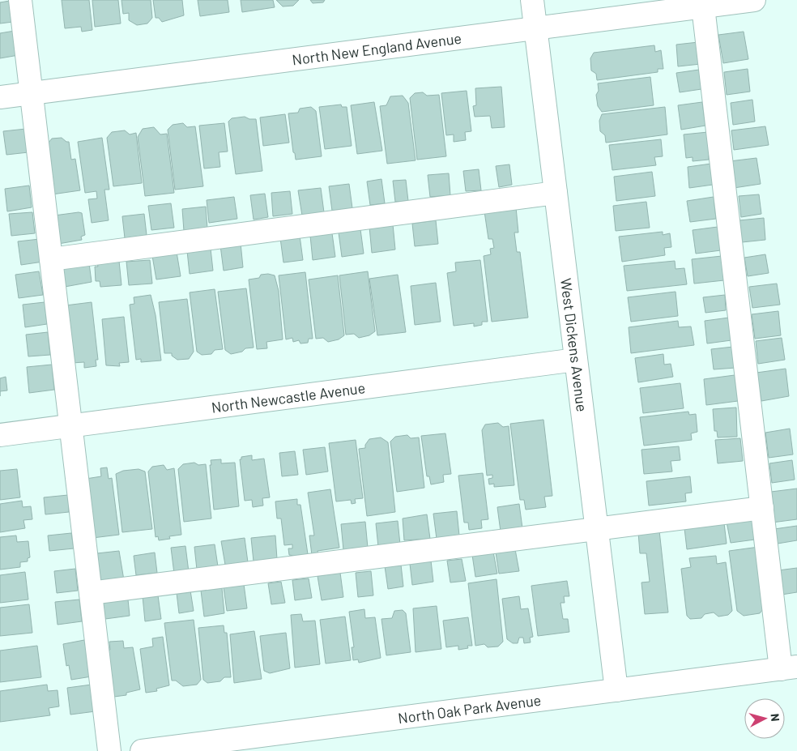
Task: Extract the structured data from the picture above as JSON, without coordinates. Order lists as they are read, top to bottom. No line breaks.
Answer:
{"streets":{"street":["North New England Avenue","West Dickens Avenue","North Newcastle Avenue","North Oak Park Avenue"]},"crossings":[["North New England Avenue","West Dickens Avenue"],["West Dickens Avenue","North Newcastle Avenue"],["West Dickens Avenue","North Oak Park Avenue"]],"north":"right"}
